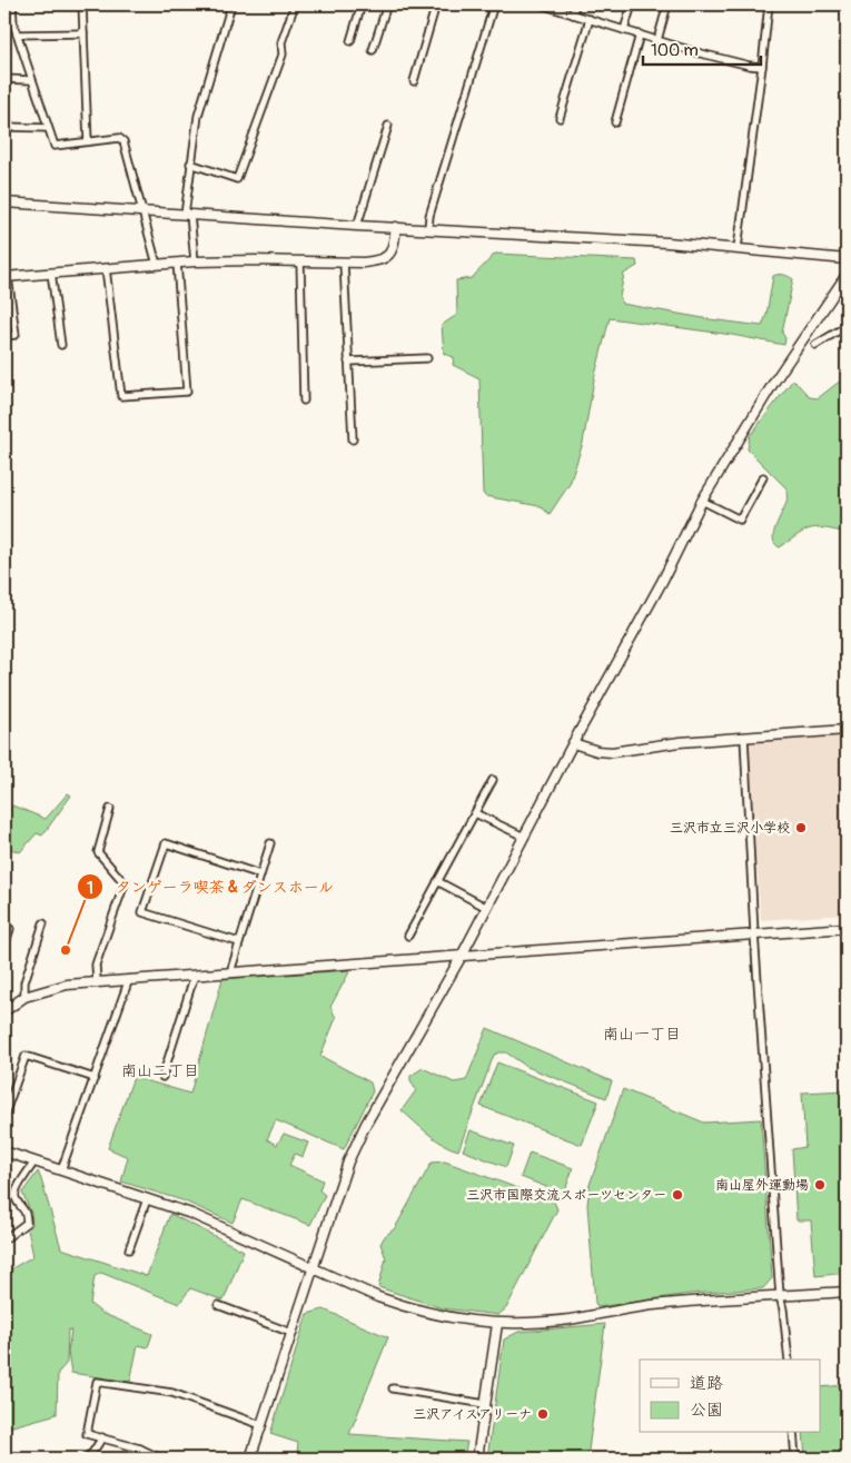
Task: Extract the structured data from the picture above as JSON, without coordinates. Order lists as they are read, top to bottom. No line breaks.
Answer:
{"districts":["南山一丁目","南山二丁目"],"places":["三沢市立三沢小学校","タンゲーラ喫茶 & ダンスホール","南山屋外運動場","三沢市国際交流スポーツセンター","三沢アイスアリーナ"],"legend":["道路","公園"],"scale_bar":"100 m"}
